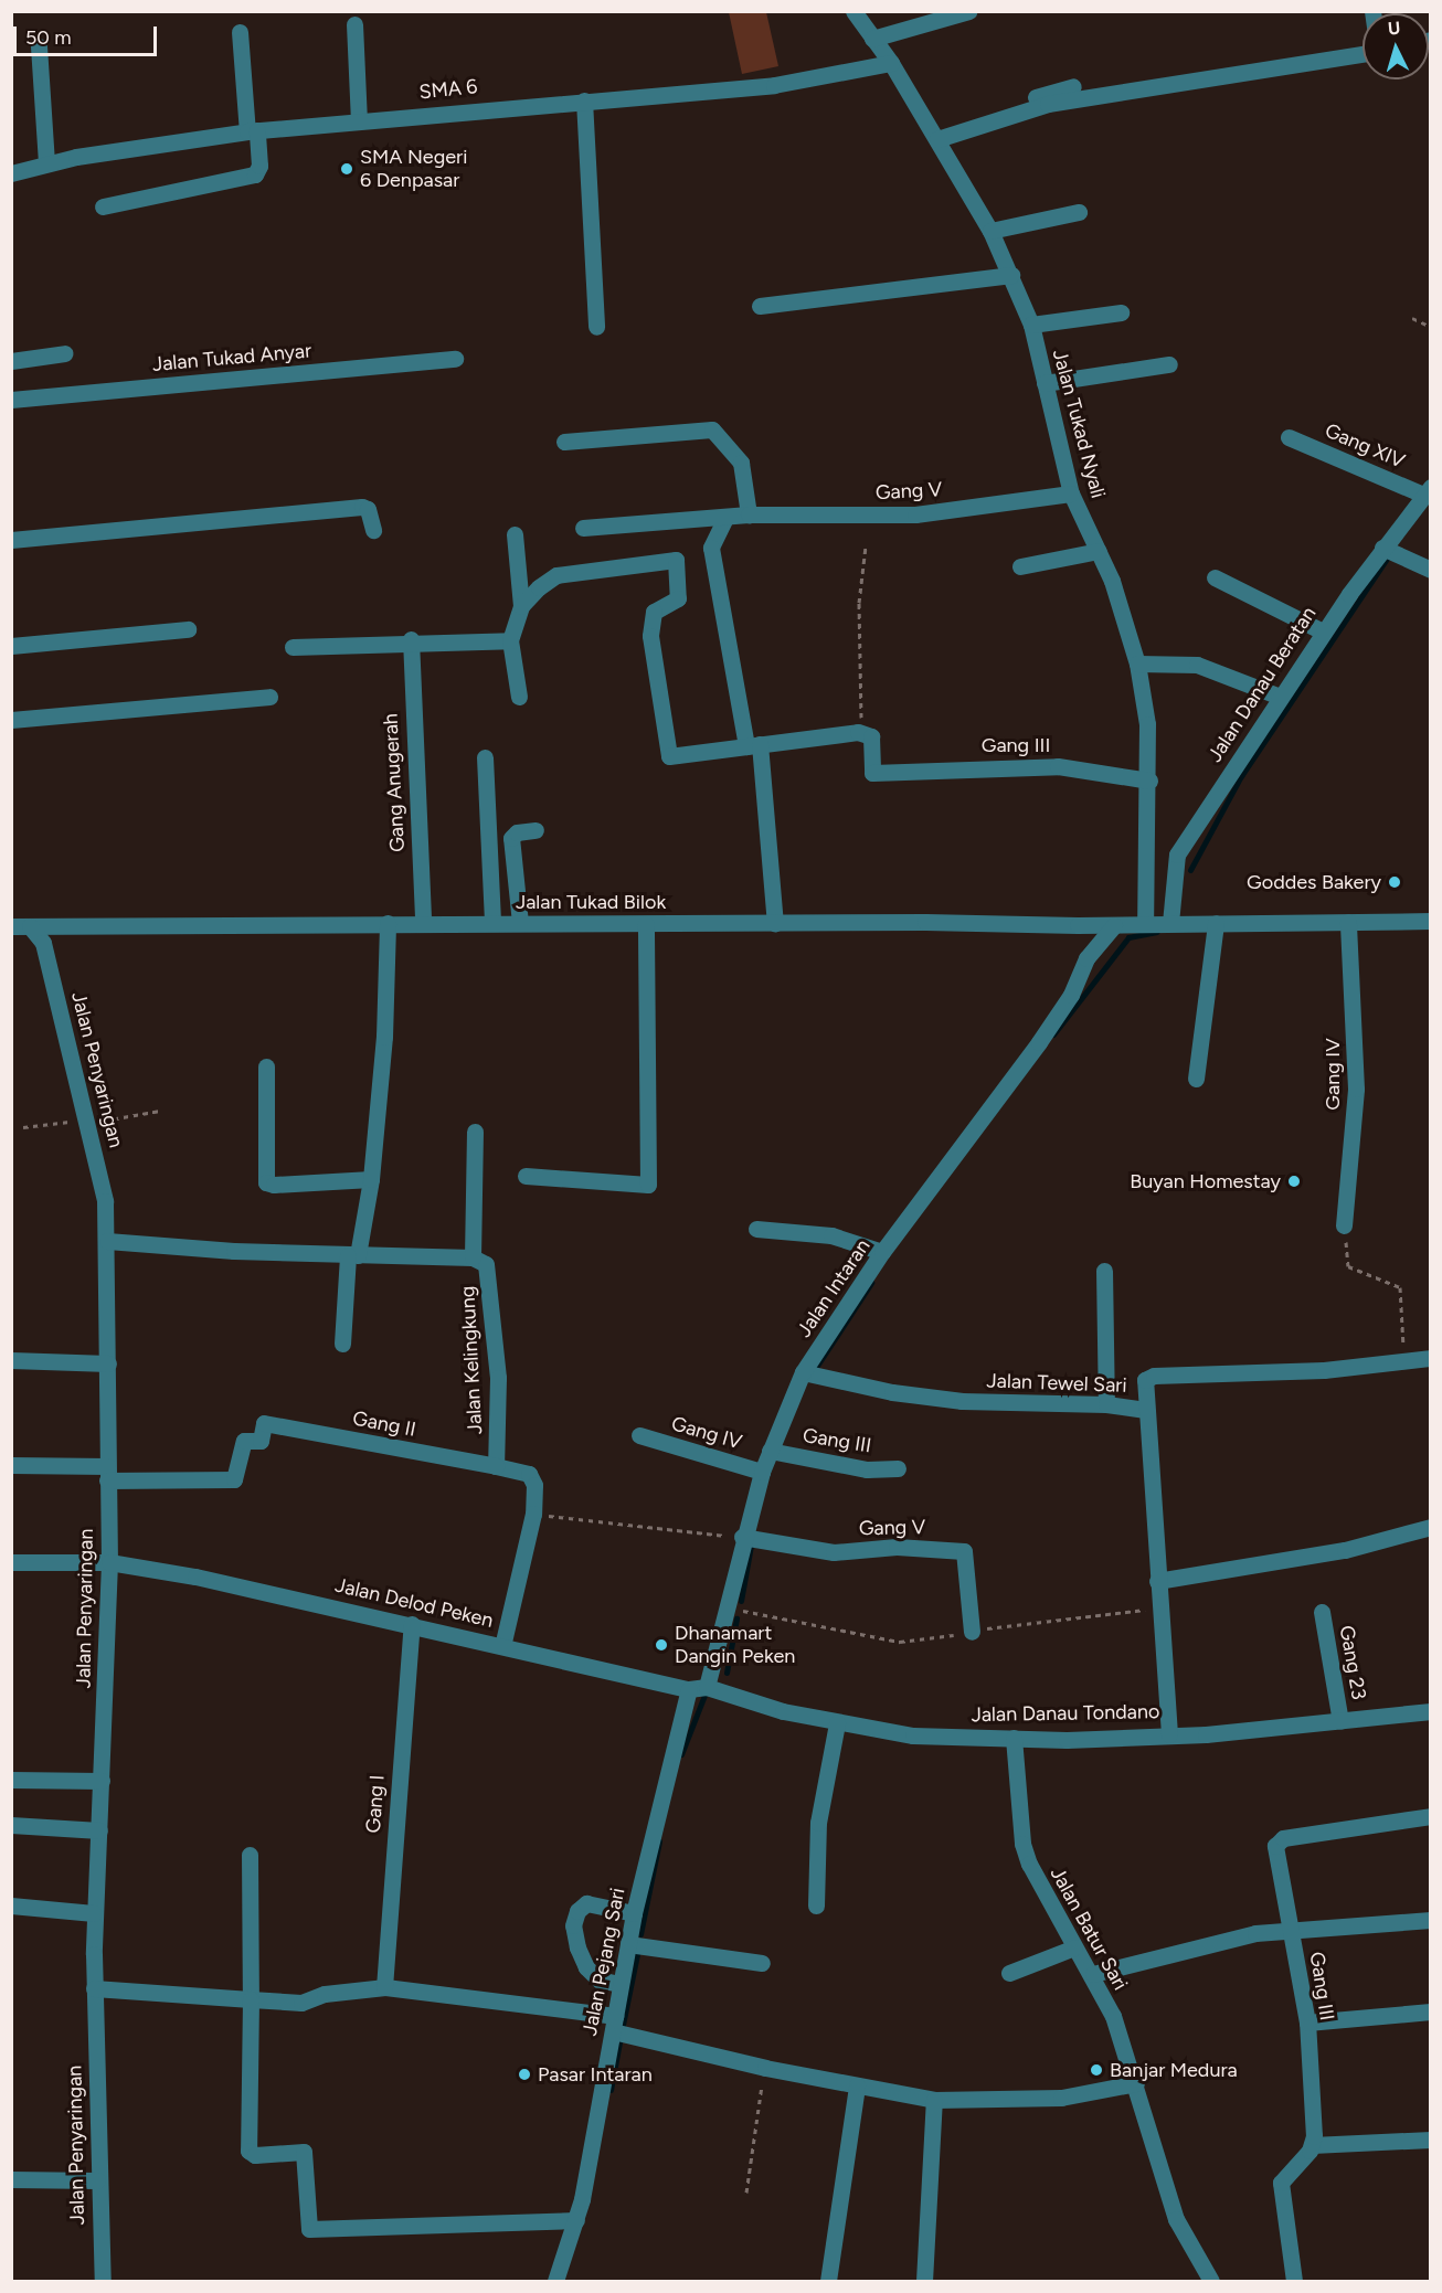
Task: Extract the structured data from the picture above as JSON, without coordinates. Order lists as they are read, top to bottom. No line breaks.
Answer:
{"streets":{"street":["SMA 6","Jalan Tukad Anyar","Jalan Tukad Nyali","Gang XIV","Gang V","Jalan Danau Beratan","Gang III","Gang Anugerah","Jalan Tukad Bilok","Jalan Penyaringan","Gang IV","Jalan Intaran","Jalan Kelingkung","Jalan Tewel Sari","Gang II","Jalan Delod Peken","Gang 23","Jalan Danau Tondano","Gang I","Jalan Batur Sari","Jalan Pejang Sari"]},"crossings":[["SMA 6","Jalan Tukad Nyali"],["Jalan Tukad Nyali","Gang V"],["Jalan Tukad Nyali","Gang III"],["Jalan Tukad Nyali","Jalan Tukad Bilok"],["Gang XIV","Jalan Danau Beratan"],["Gang V","Jalan Intaran"],["Jalan Danau Beratan","Jalan Tukad Bilok"],["Gang III","Jalan Intaran"],["Gang Anugerah","Jalan Tukad Bilok"],["Jalan Tukad Bilok","Jalan Penyaringan"],["Jalan Tukad Bilok","Gang IV"],["Jalan Tukad Bilok","Jalan Intaran"],["Jalan Penyaringan","Jalan Kelingkung"],["Jalan Penyaringan","Gang II"],["Jalan Penyaringan","Jalan Delod Peken"],["Gang IV","Jalan Intaran"],["Jalan Intaran","Jalan Tewel Sari"],["Jalan Intaran","Jalan Delod Peken"],["Jalan Intaran","Jalan Danau Tondano"],["Jalan Kelingkung","Gang II"],["Jalan Tewel Sari","Jalan Danau Tondano"],["Jalan Delod Peken","Jalan Danau Tondano"],["Jalan Delod Peken","Gang I"],["Jalan Delod Peken","Jalan Pejang Sari"],["Gang 23","Jalan Danau Tondano"],["Jalan Danau Tondano","Jalan Batur Sari"]],"places":["SMA Negeri 6 Denpasar","Goddes Bakery","Buyan Homestay","Dhanamart Dangin Peken","Banjar Medura","Pasar Intaran"],"scale_bar":"50 m","north":"top"}
